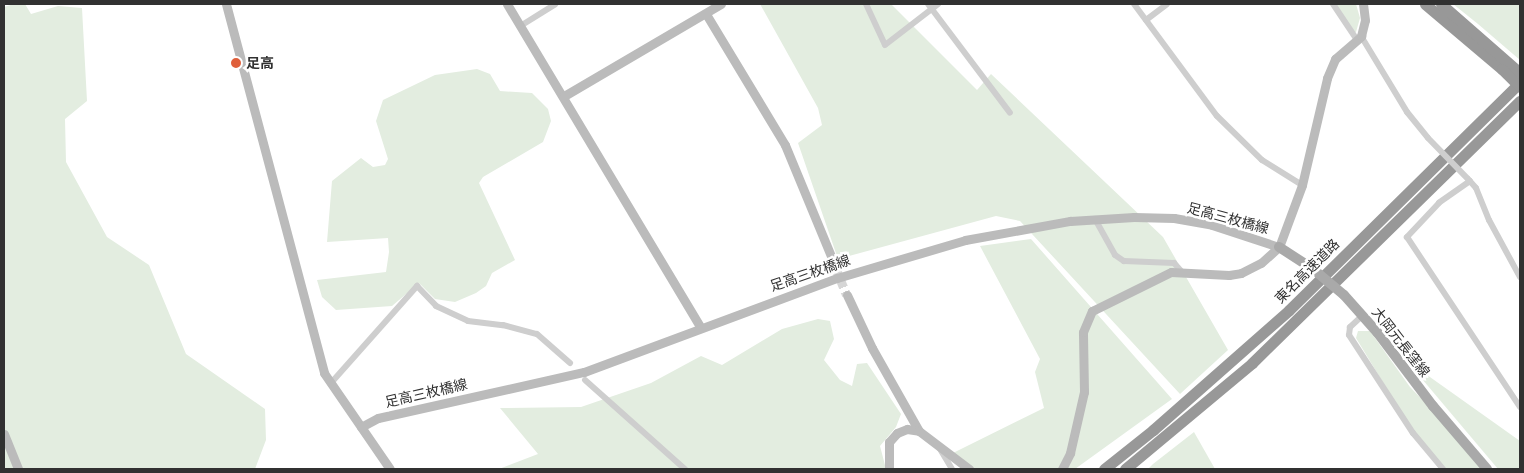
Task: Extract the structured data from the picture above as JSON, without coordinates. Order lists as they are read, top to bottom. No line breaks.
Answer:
{"streets":{"highway":["東名高速道路"],"main road":["大岡元長窪線"],"street":["足高三枚橋線"]},"crossings":[["足高三枚橋線","大岡元長窪線"]],"places":["足高"]}
